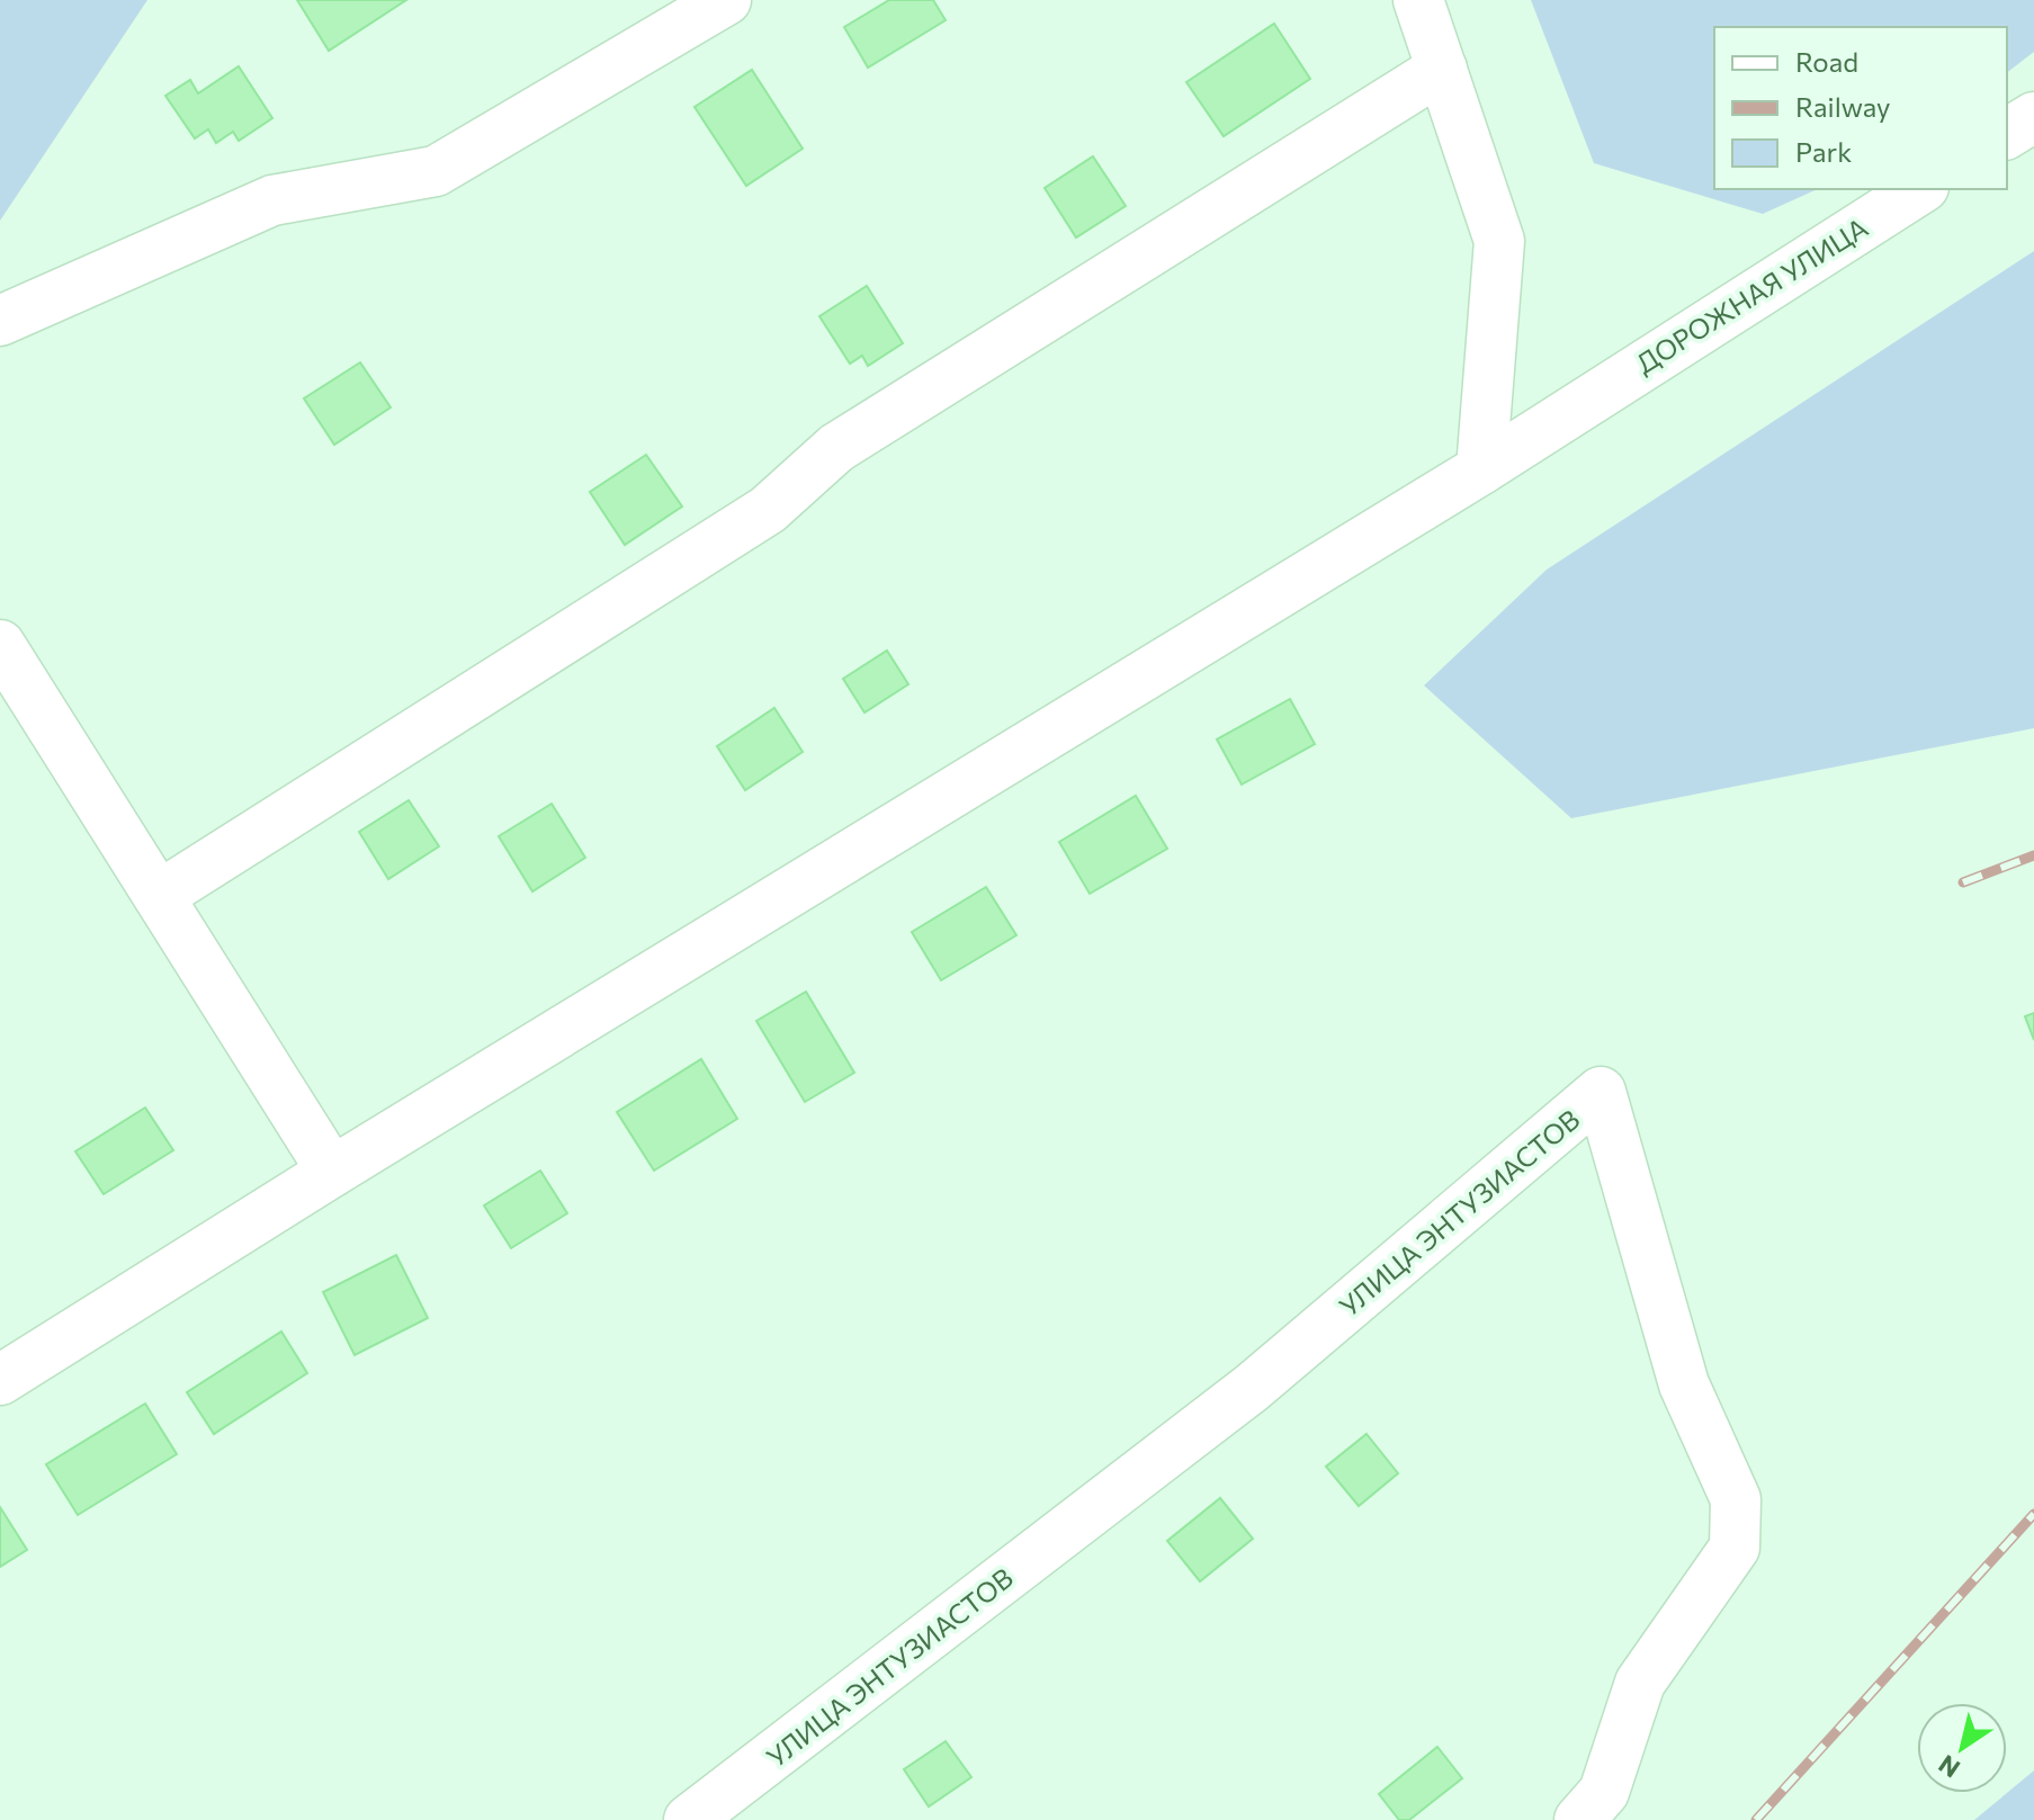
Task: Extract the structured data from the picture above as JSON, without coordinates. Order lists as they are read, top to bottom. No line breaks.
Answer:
{"streets":{"street":["ДОРОЖНАЯ УЛИЦА","УЛИЦА ЭНТУЗИАСТОВ"]},"legend":["Road","Railway","Park"],"north":"bottom left"}
